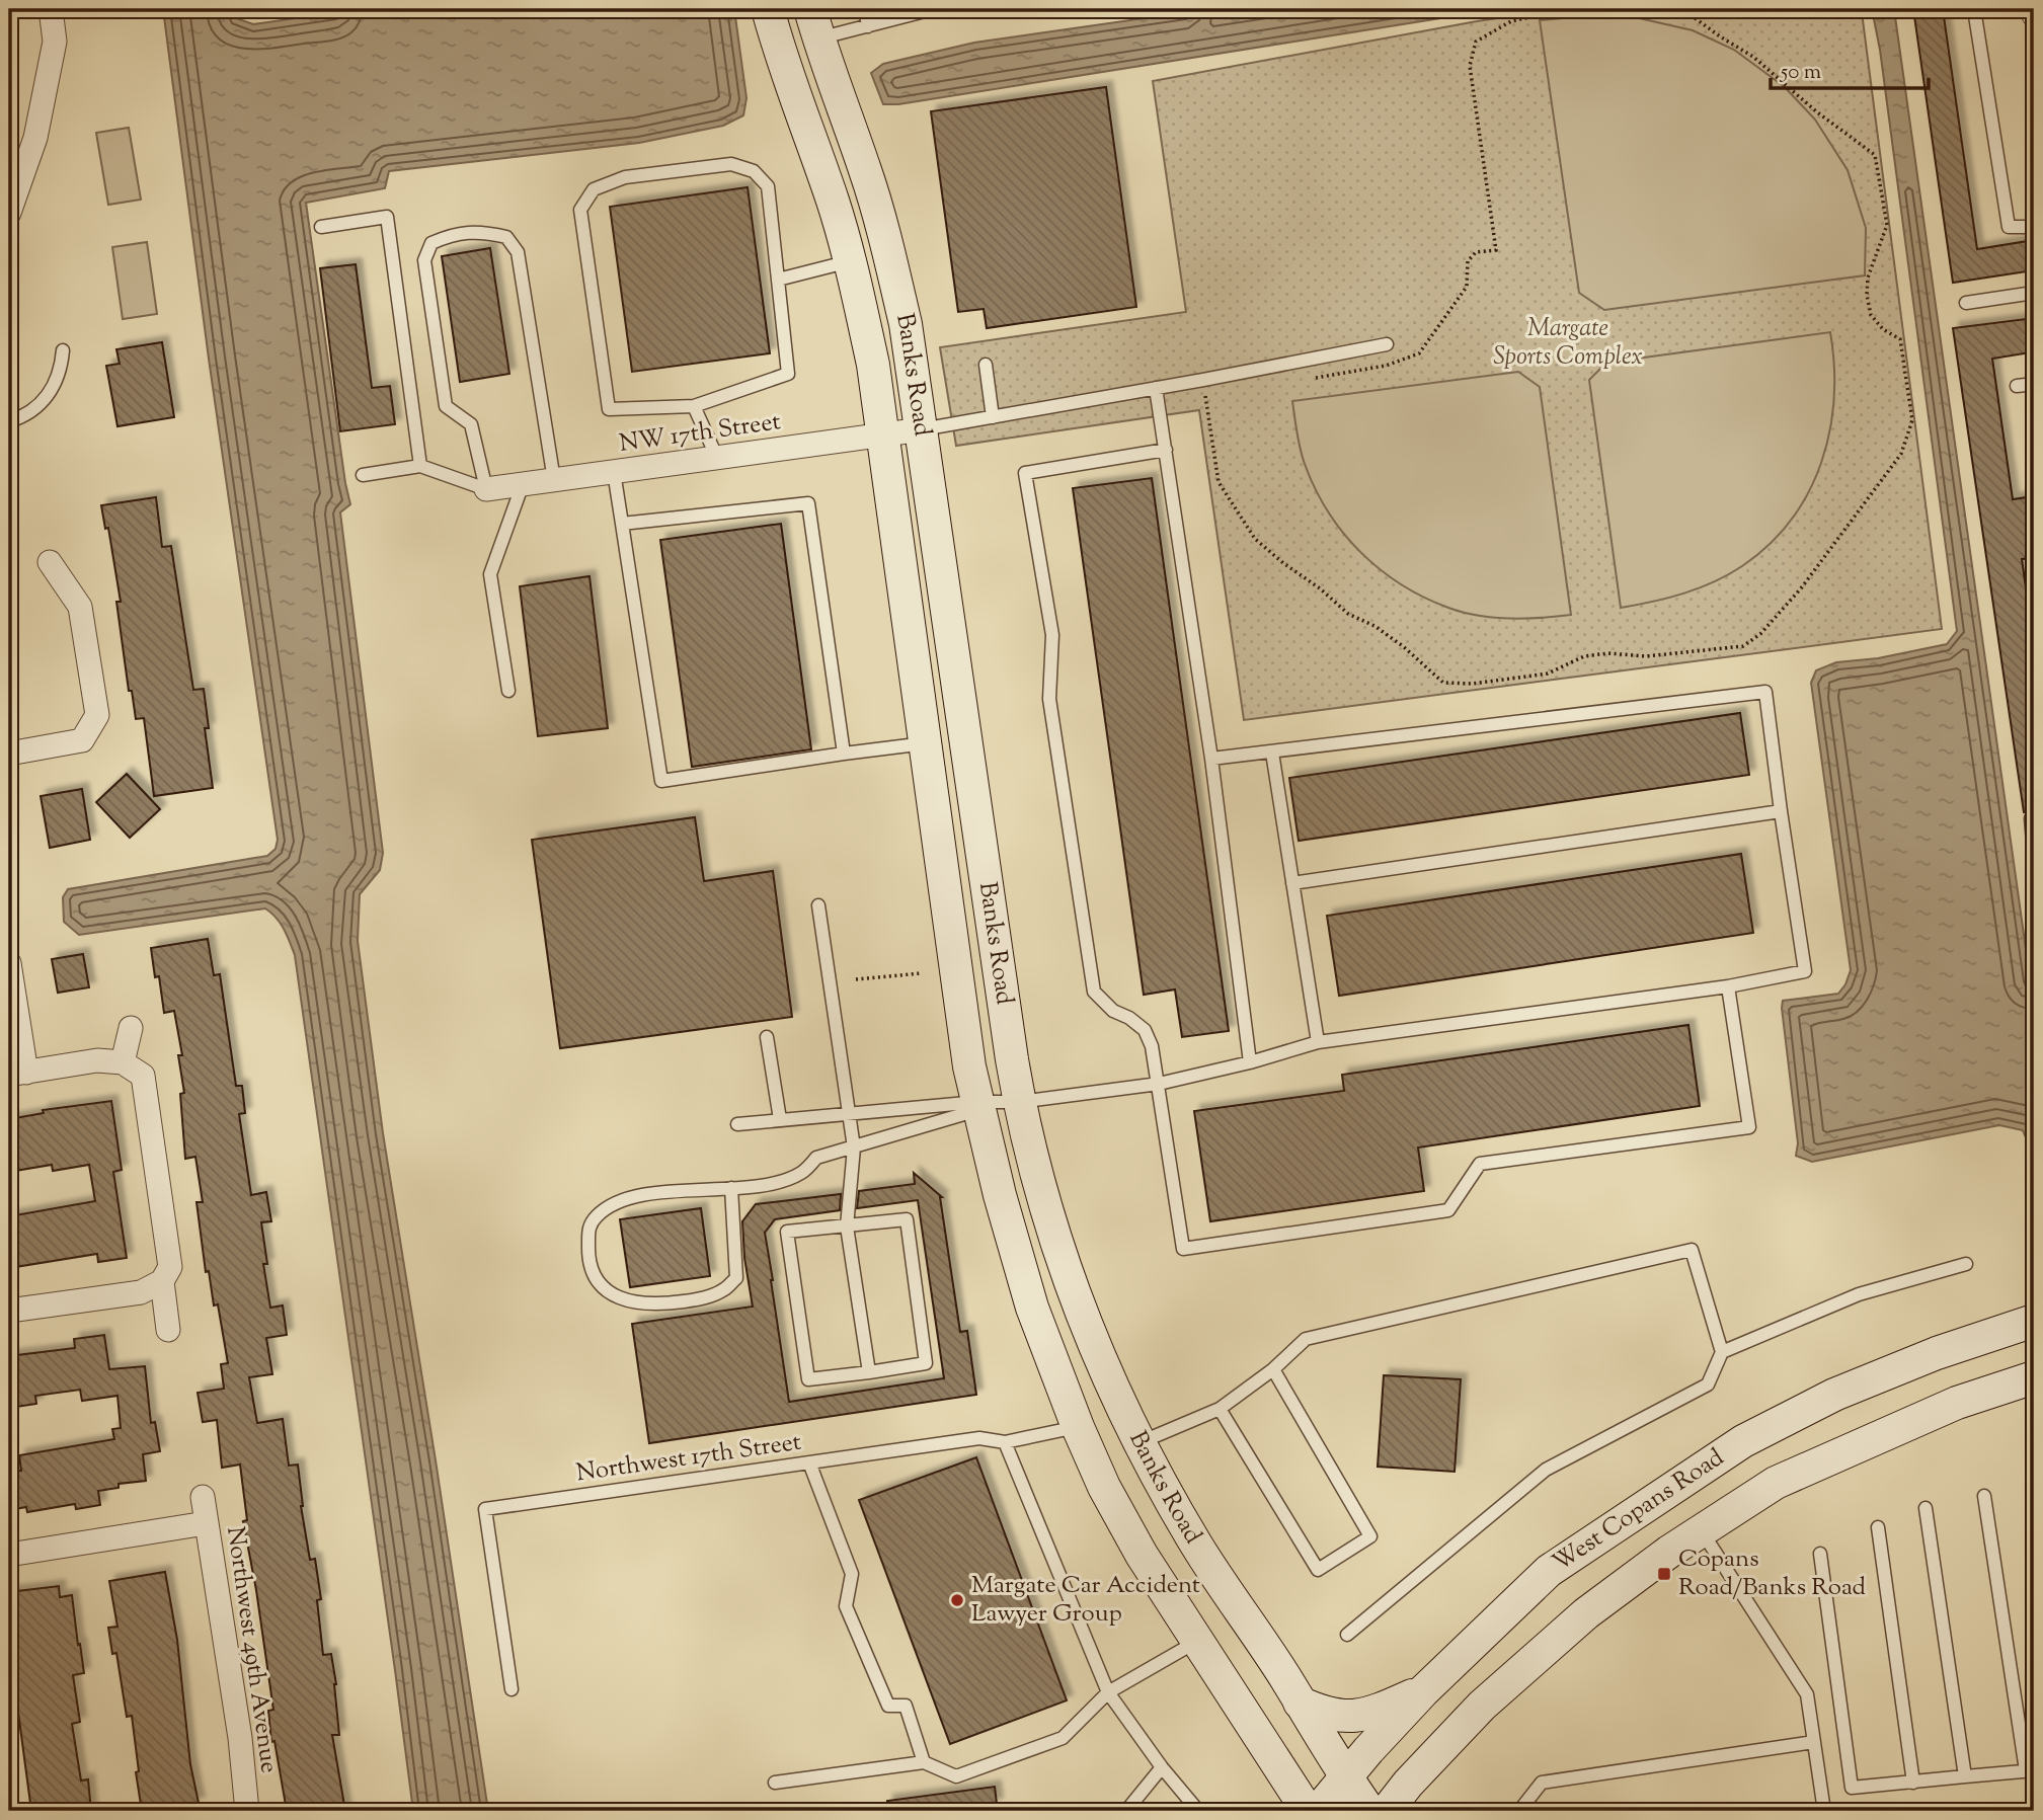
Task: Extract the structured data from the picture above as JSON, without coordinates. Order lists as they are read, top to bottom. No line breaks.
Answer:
{"streets":{"street":["Banks Road","NW 17th Street","West Copans Road","Northwest 49th Avenue"],"lane":["Northwest 17th Street"]},"crossings":[["Banks Road","NW 17th Street"],["Banks Road","Northwest 17th Street"],["Banks Road","West Copans Road"]],"parks":["Margate Sports Complex"],"places":{"transit":["Copans Road/Banks Road"],"other":["Margate Car Accident Lawyer Group"]},"scale_bar":"50 m"}
